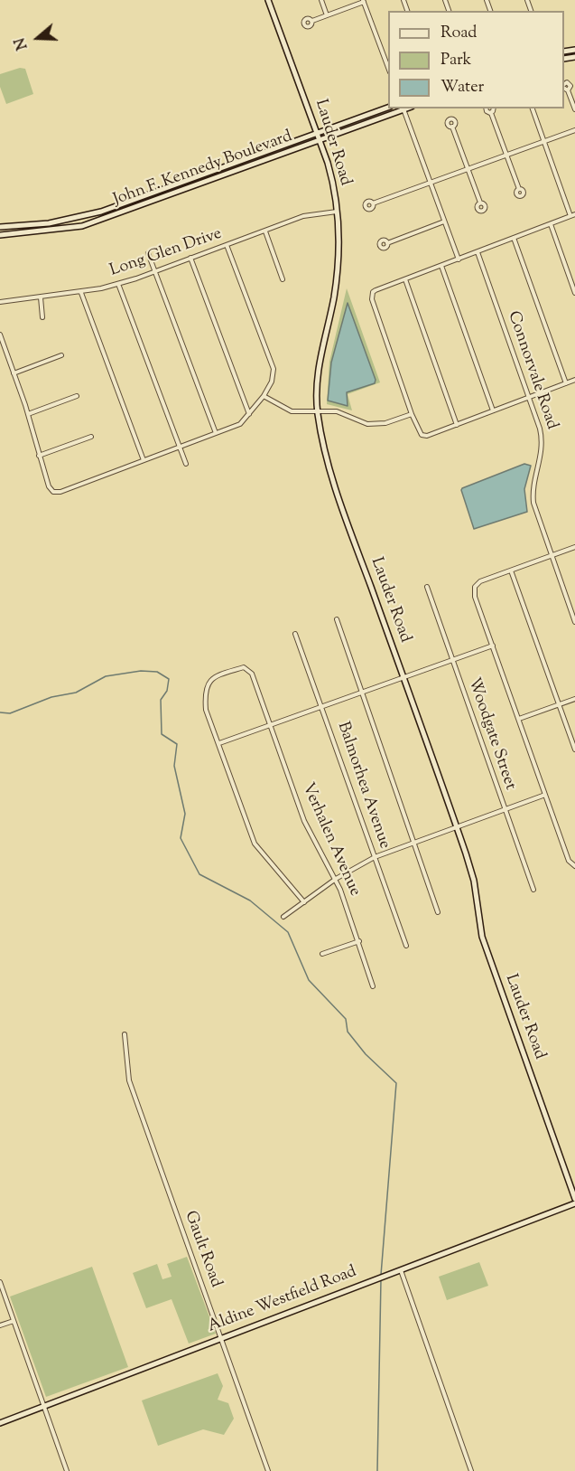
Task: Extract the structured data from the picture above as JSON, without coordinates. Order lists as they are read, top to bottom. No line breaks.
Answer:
{"streets":{"main road":["Lauder Road","John F. Kennedy Boulevard","Aldine Westfield Road"],"street":["Long Glen Drive","Connorvale Road","Woodgate Street","Balmorhea Avenue","Verhalen Avenue","Gault Road"]},"crossings":[["Lauder Road","John F. Kennedy Boulevard"],["Lauder Road","Long Glen Drive"],["Lauder Road","Aldine Westfield Road"],["Gault Road","Aldine Westfield Road"]],"legend":["Road","Park","Water"],"north":"left"}
